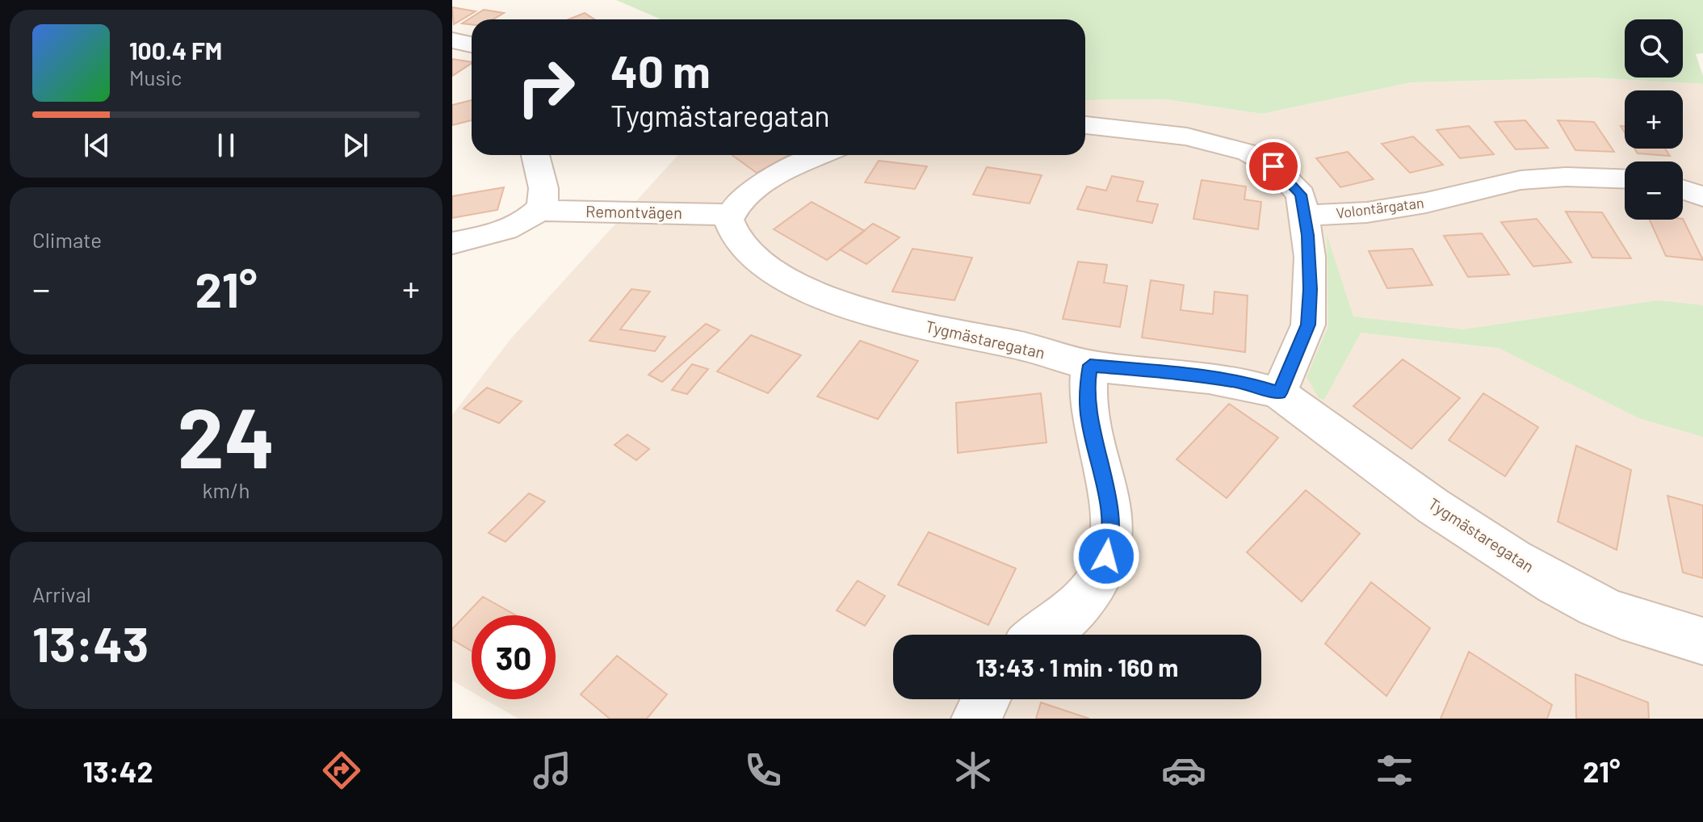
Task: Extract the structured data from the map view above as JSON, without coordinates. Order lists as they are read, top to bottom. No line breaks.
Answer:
{"streets":{"street":["Volontärgatan","Remontvägen","Tygmästaregatan"]},"crossings":[["Remontvägen","Tygmästaregatan"]],"page":{"map_buttons":["+","−"],"turn":["40 m","Tygmästaregatan"],"song":["100.4 FM","Music"],"tile":["Climate",["24","km/h"],["Arrival","13:43"]],"heat":["−","21°","+"],"limit":"30","trip":"13:43 · 1 min · 160 m","tabs":["13:42","21°"]}}
